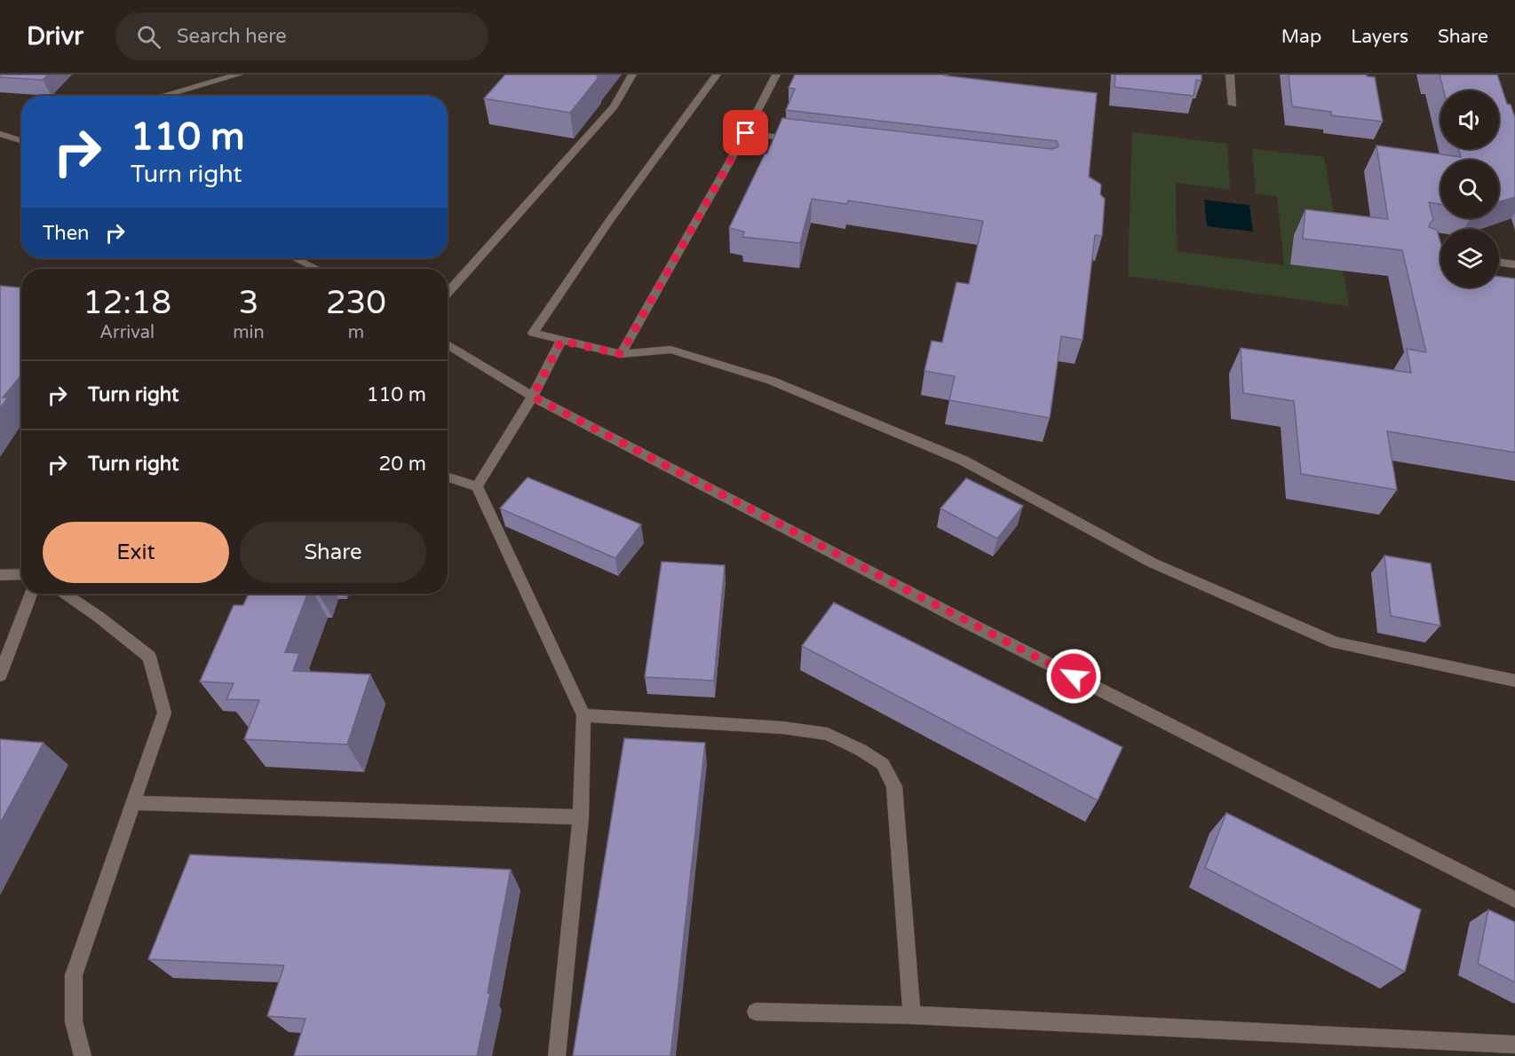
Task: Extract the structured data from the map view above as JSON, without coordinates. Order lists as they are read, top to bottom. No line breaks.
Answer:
{"page":{"header":"Drivr","search":"Search here","nav":["Map","Layers","Share"],"turn":["110 m","Turn right"],"then":"Then","eta":["12:18","Arrival","3","min","230","m"],"list":[{"name":"Turn right","value":"110 m"},{"name":"Turn right","value":"20 m"}],"buttons":["Exit","Share"]}}
